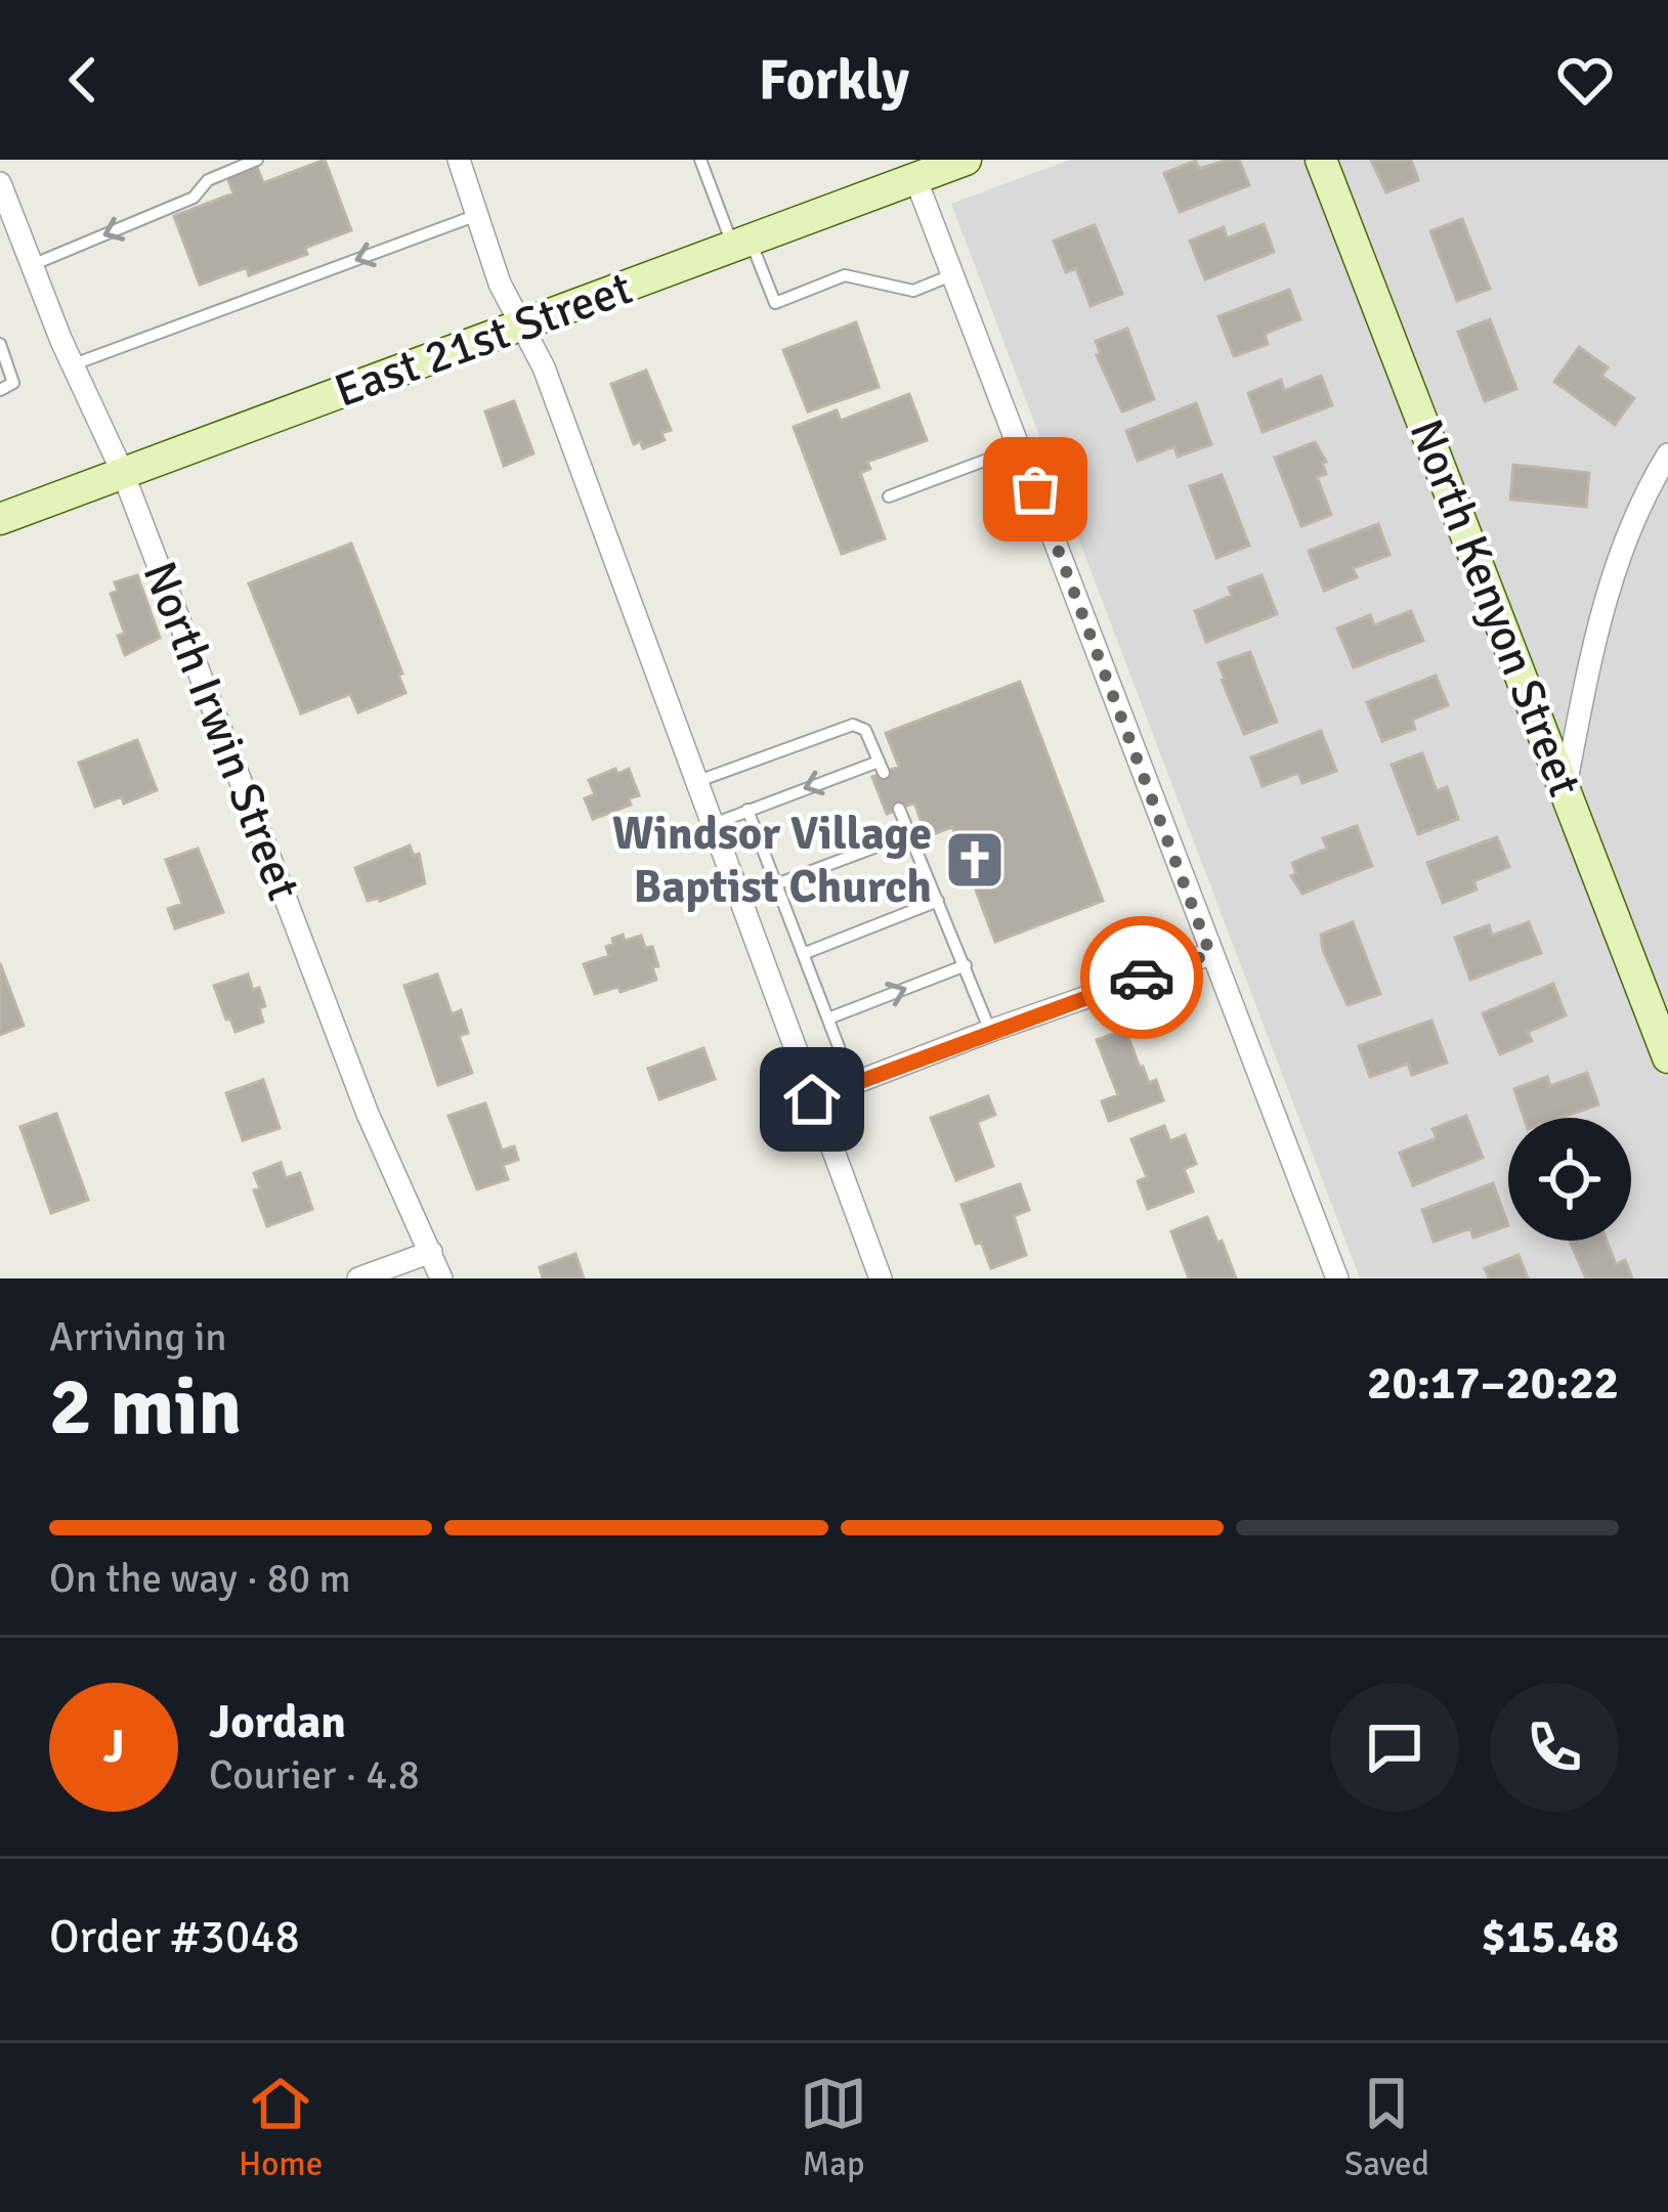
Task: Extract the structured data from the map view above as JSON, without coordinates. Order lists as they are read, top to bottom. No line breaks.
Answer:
{"streets":{"main road":["East 21st Street","North Kenyon Street"],"street":["North Irwin Street"]},"crossings":[["East 21st Street","North Irwin Street"]],"places":{"church":["Windsor Village Baptist Church"]},"page":{"header":"Forkly","heading":["2 min","Arriving in","20:17–20:22"],"panel":["Jordan","Courier · 4.8","Order #3048","$15.48"],"bar":"On the way · 80 m","round":"J","tabs":["Home","Map","Saved"]}}
